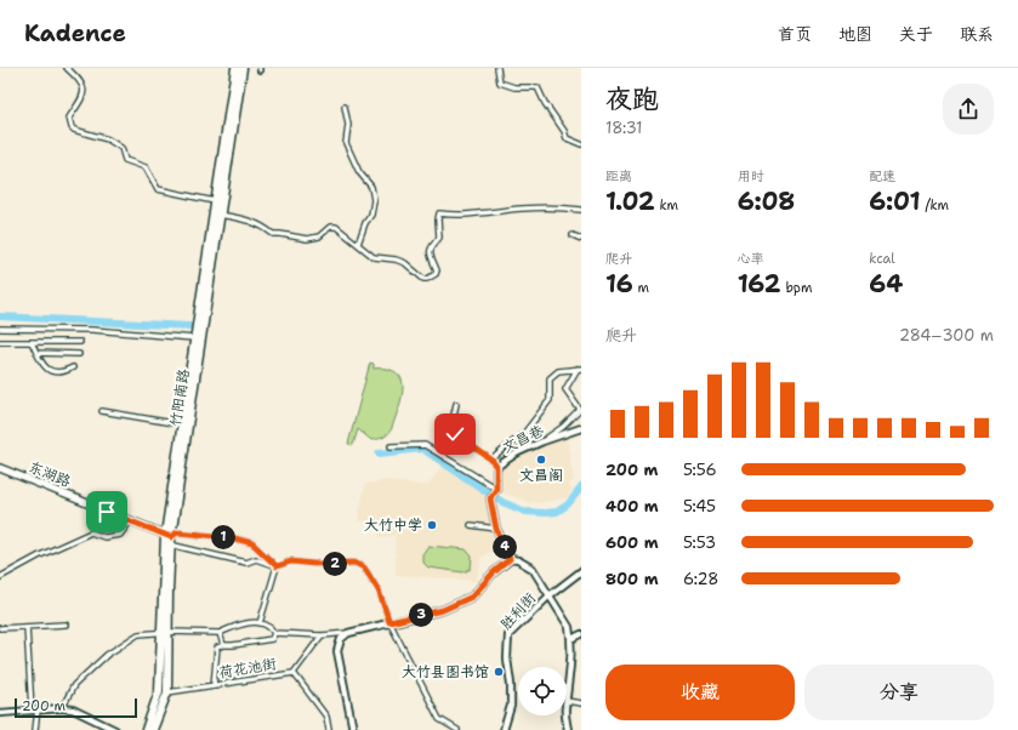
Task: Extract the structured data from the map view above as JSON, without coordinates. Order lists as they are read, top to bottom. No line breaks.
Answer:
{"streets":{"highway":["竹阳南路"],"main road":["东湖路"],"street":["文昌巷","胜利街","荷花池街"]},"crossings":[["竹阳南路","东湖路"],["竹阳南路","荷花池街"]],"places":["文昌阁","大竹中学","大竹县图书馆"],"scale_bar":"200 m","page":{"header":"Kadence","nav":["首页","地图","关于","联系"],"heading":["夜跑","18:31"],"stats":[["距离","1.02 km"],["用时","6:08"],["配速","6:01 /km"],["爬升","16 m"],["心率","162 bpm"],["kcal","64"]],"chart":["爬升","284–300 m"],"list":[{"name":"200 m","note":"5:56"},{"name":"400 m","note":"5:45"},{"name":"600 m","note":"5:53"},{"name":"800 m","note":"6:28"}],"pins":["1","4","2","3"],"buttons":["收藏","分享"],"scale":"200 m"}}
